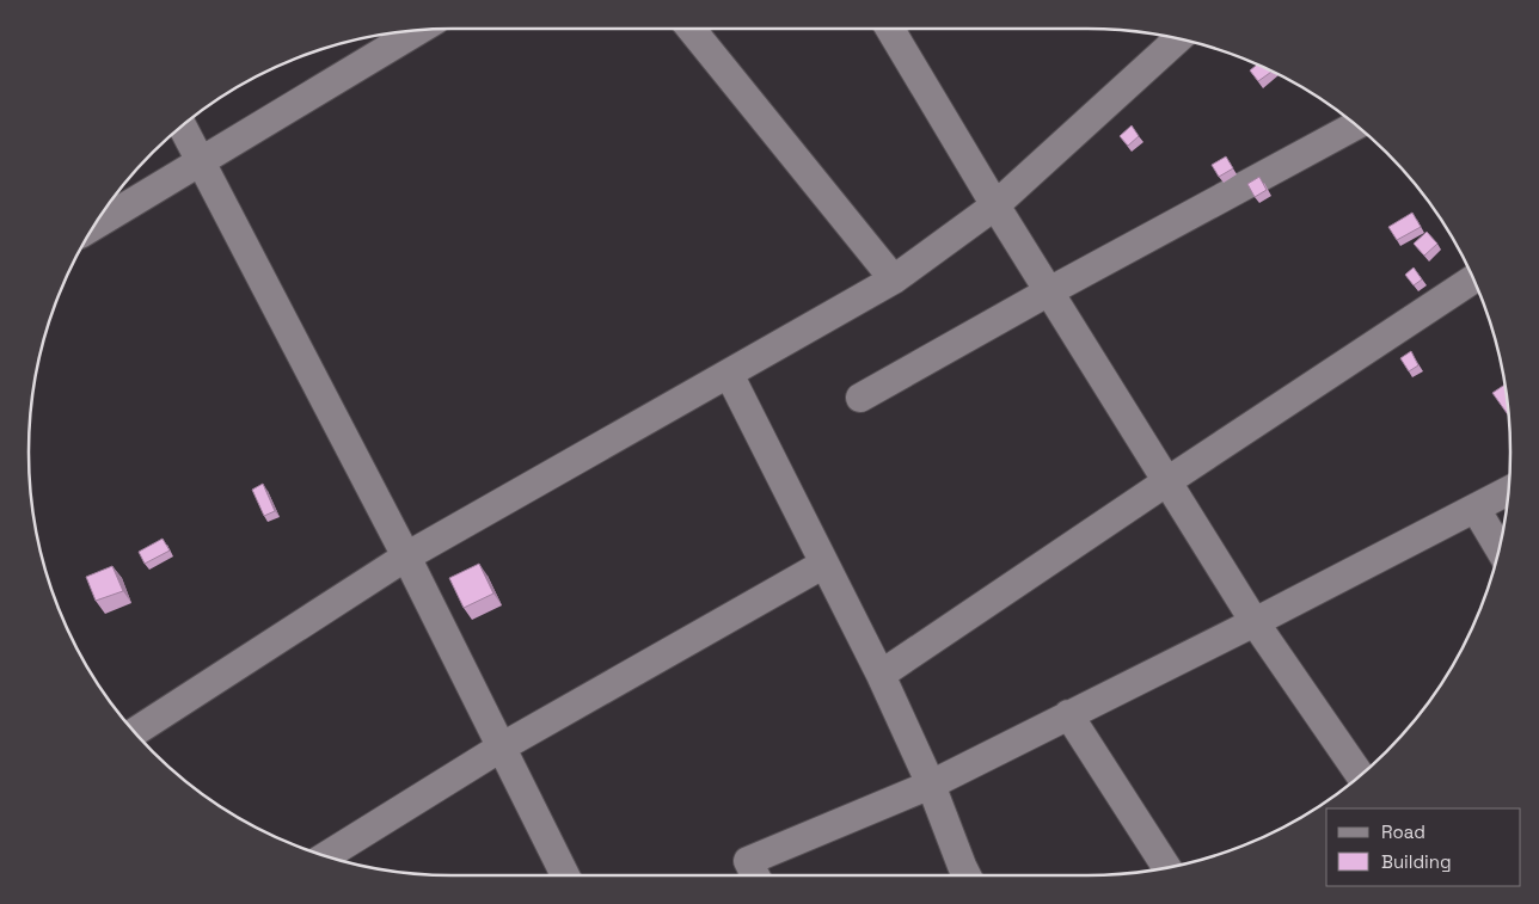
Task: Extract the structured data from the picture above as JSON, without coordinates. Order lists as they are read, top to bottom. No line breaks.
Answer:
{"legend":["Road","Building"]}
